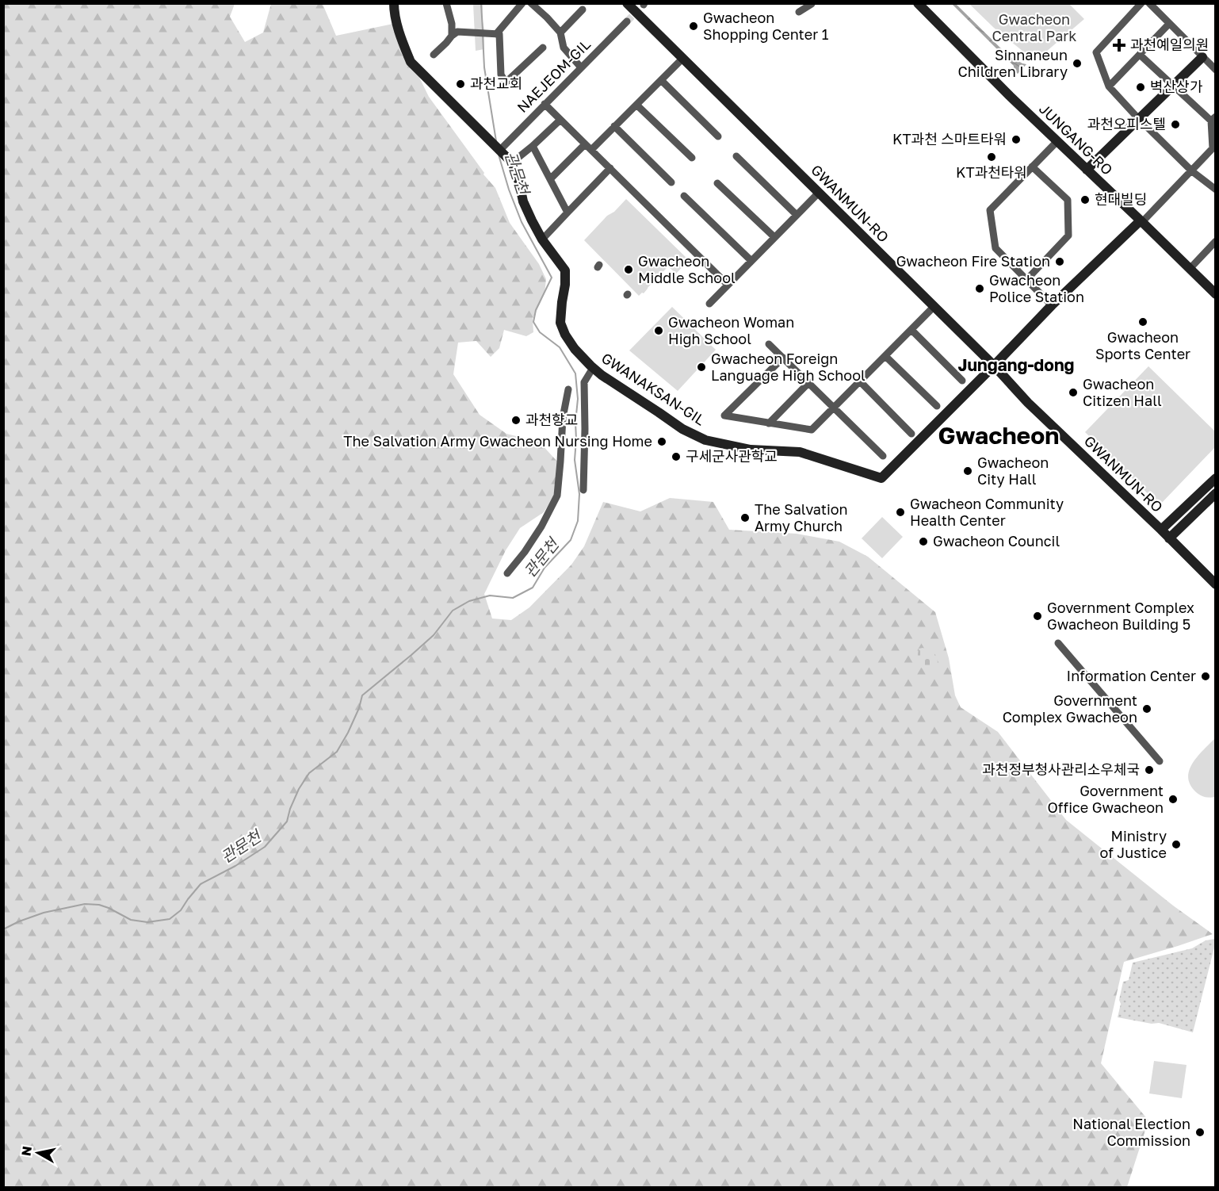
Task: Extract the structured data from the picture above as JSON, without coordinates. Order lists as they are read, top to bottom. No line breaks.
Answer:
{"streets":{"street":["NAEJEOM-GIL","JUNGANG-RO","GWANMUN-RO","GWANAKSAN-GIL"]},"crossings":[["NAEJEOM-GIL","GWANAKSAN-GIL"],["GWANMUN-RO","GWANAKSAN-GIL"]],"districts":["Jungang-dong","Gwacheon"],"water":["관문천"],"parks":["Gwacheon Central Park"],"places":{"other":["Gwacheon Shopping Center 1","Sinnaneun Children Library","과천교회","벽산상가","과천오피스텔","KT과천 스마트타워","KT과천타워","현대빌딩","Gwacheon Fire Station","Gwacheon Middle School","Gwacheon Police Station","Gwacheon Sports Center","Gwacheon Woman High School","Gwacheon Foreign Language High School","Gwacheon Citizen Hall","과천향교","The Salvation Army Gwacheon Nursing Home","구세군사관학교","Gwacheon City Hall","Gwacheon Community Health Center","The Salvation Army Church","Gwacheon Council","Government Complex Gwacheon Building 5","Information Center","Government Complex Gwacheon","과천정부청사관리소우체국","Government Office Gwacheon","Ministry of Justice","National Election Commission"],"health":["과천예일의원"]},"north":"left"}
